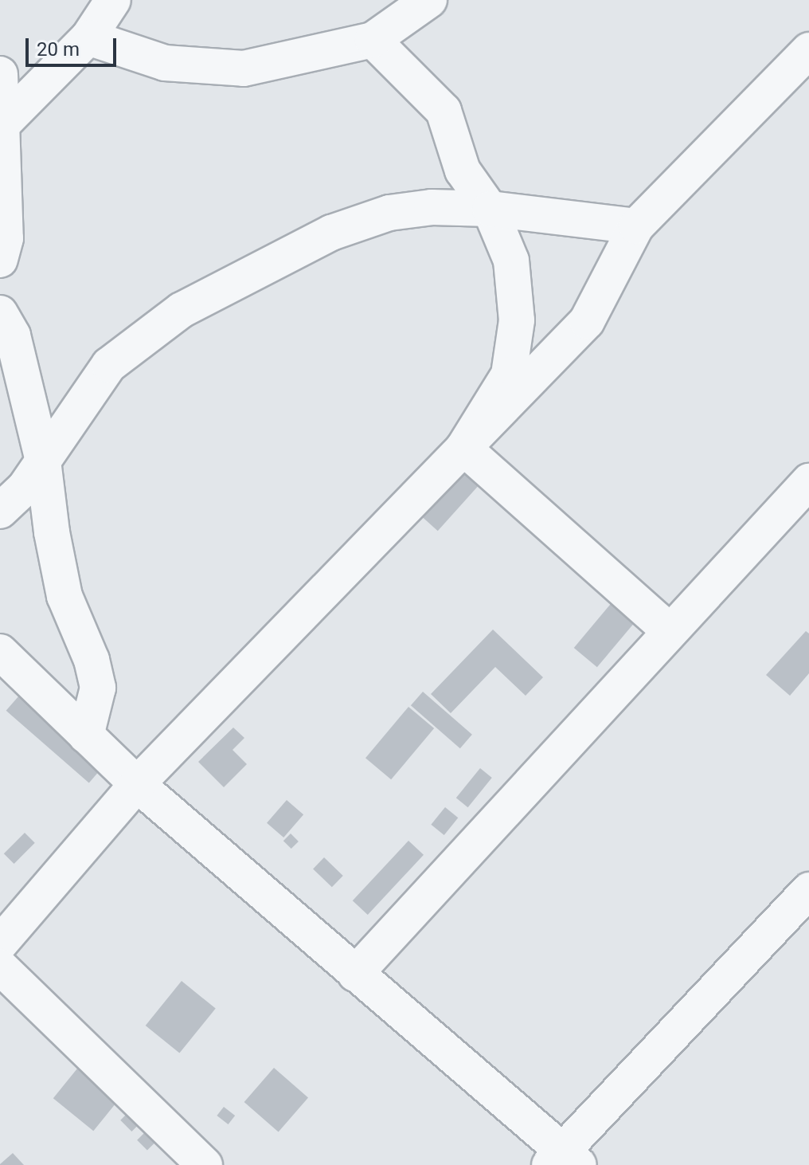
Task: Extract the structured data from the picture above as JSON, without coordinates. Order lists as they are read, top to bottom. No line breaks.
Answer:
{"scale_bar":"20 m"}
